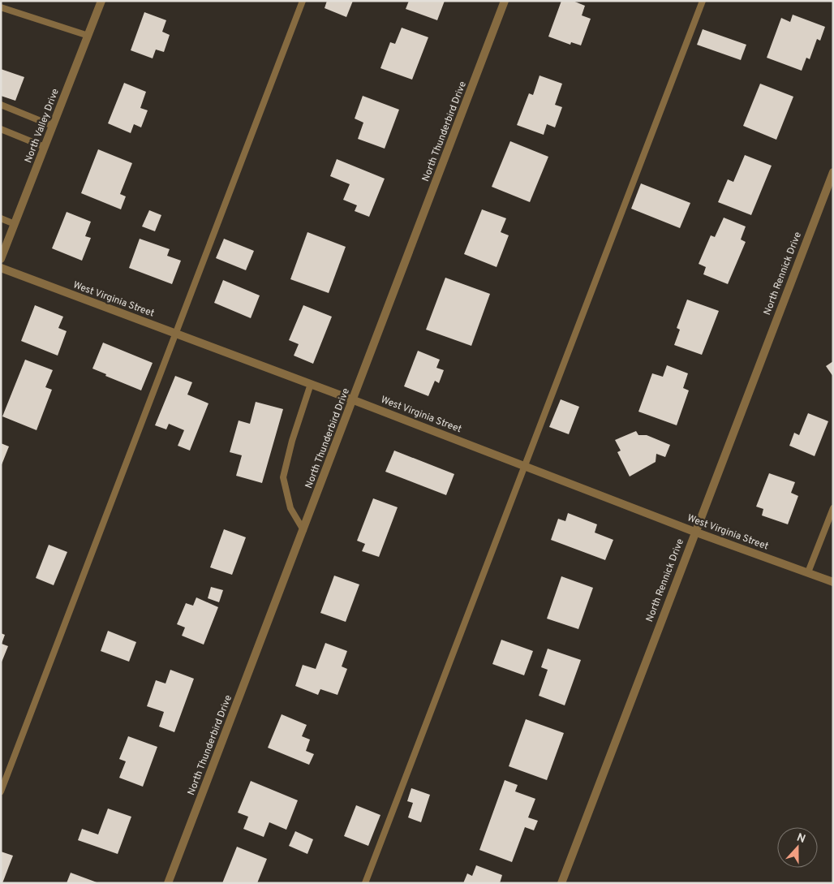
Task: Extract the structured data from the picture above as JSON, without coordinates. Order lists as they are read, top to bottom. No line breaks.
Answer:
{"streets":{"street":["North Valley Drive","North Thunderbird Drive","North Rennick Drive","West Virginia Street"]},"crossings":[["North Thunderbird Drive","West Virginia Street"],["North Rennick Drive","West Virginia Street"]],"north":"top"}
